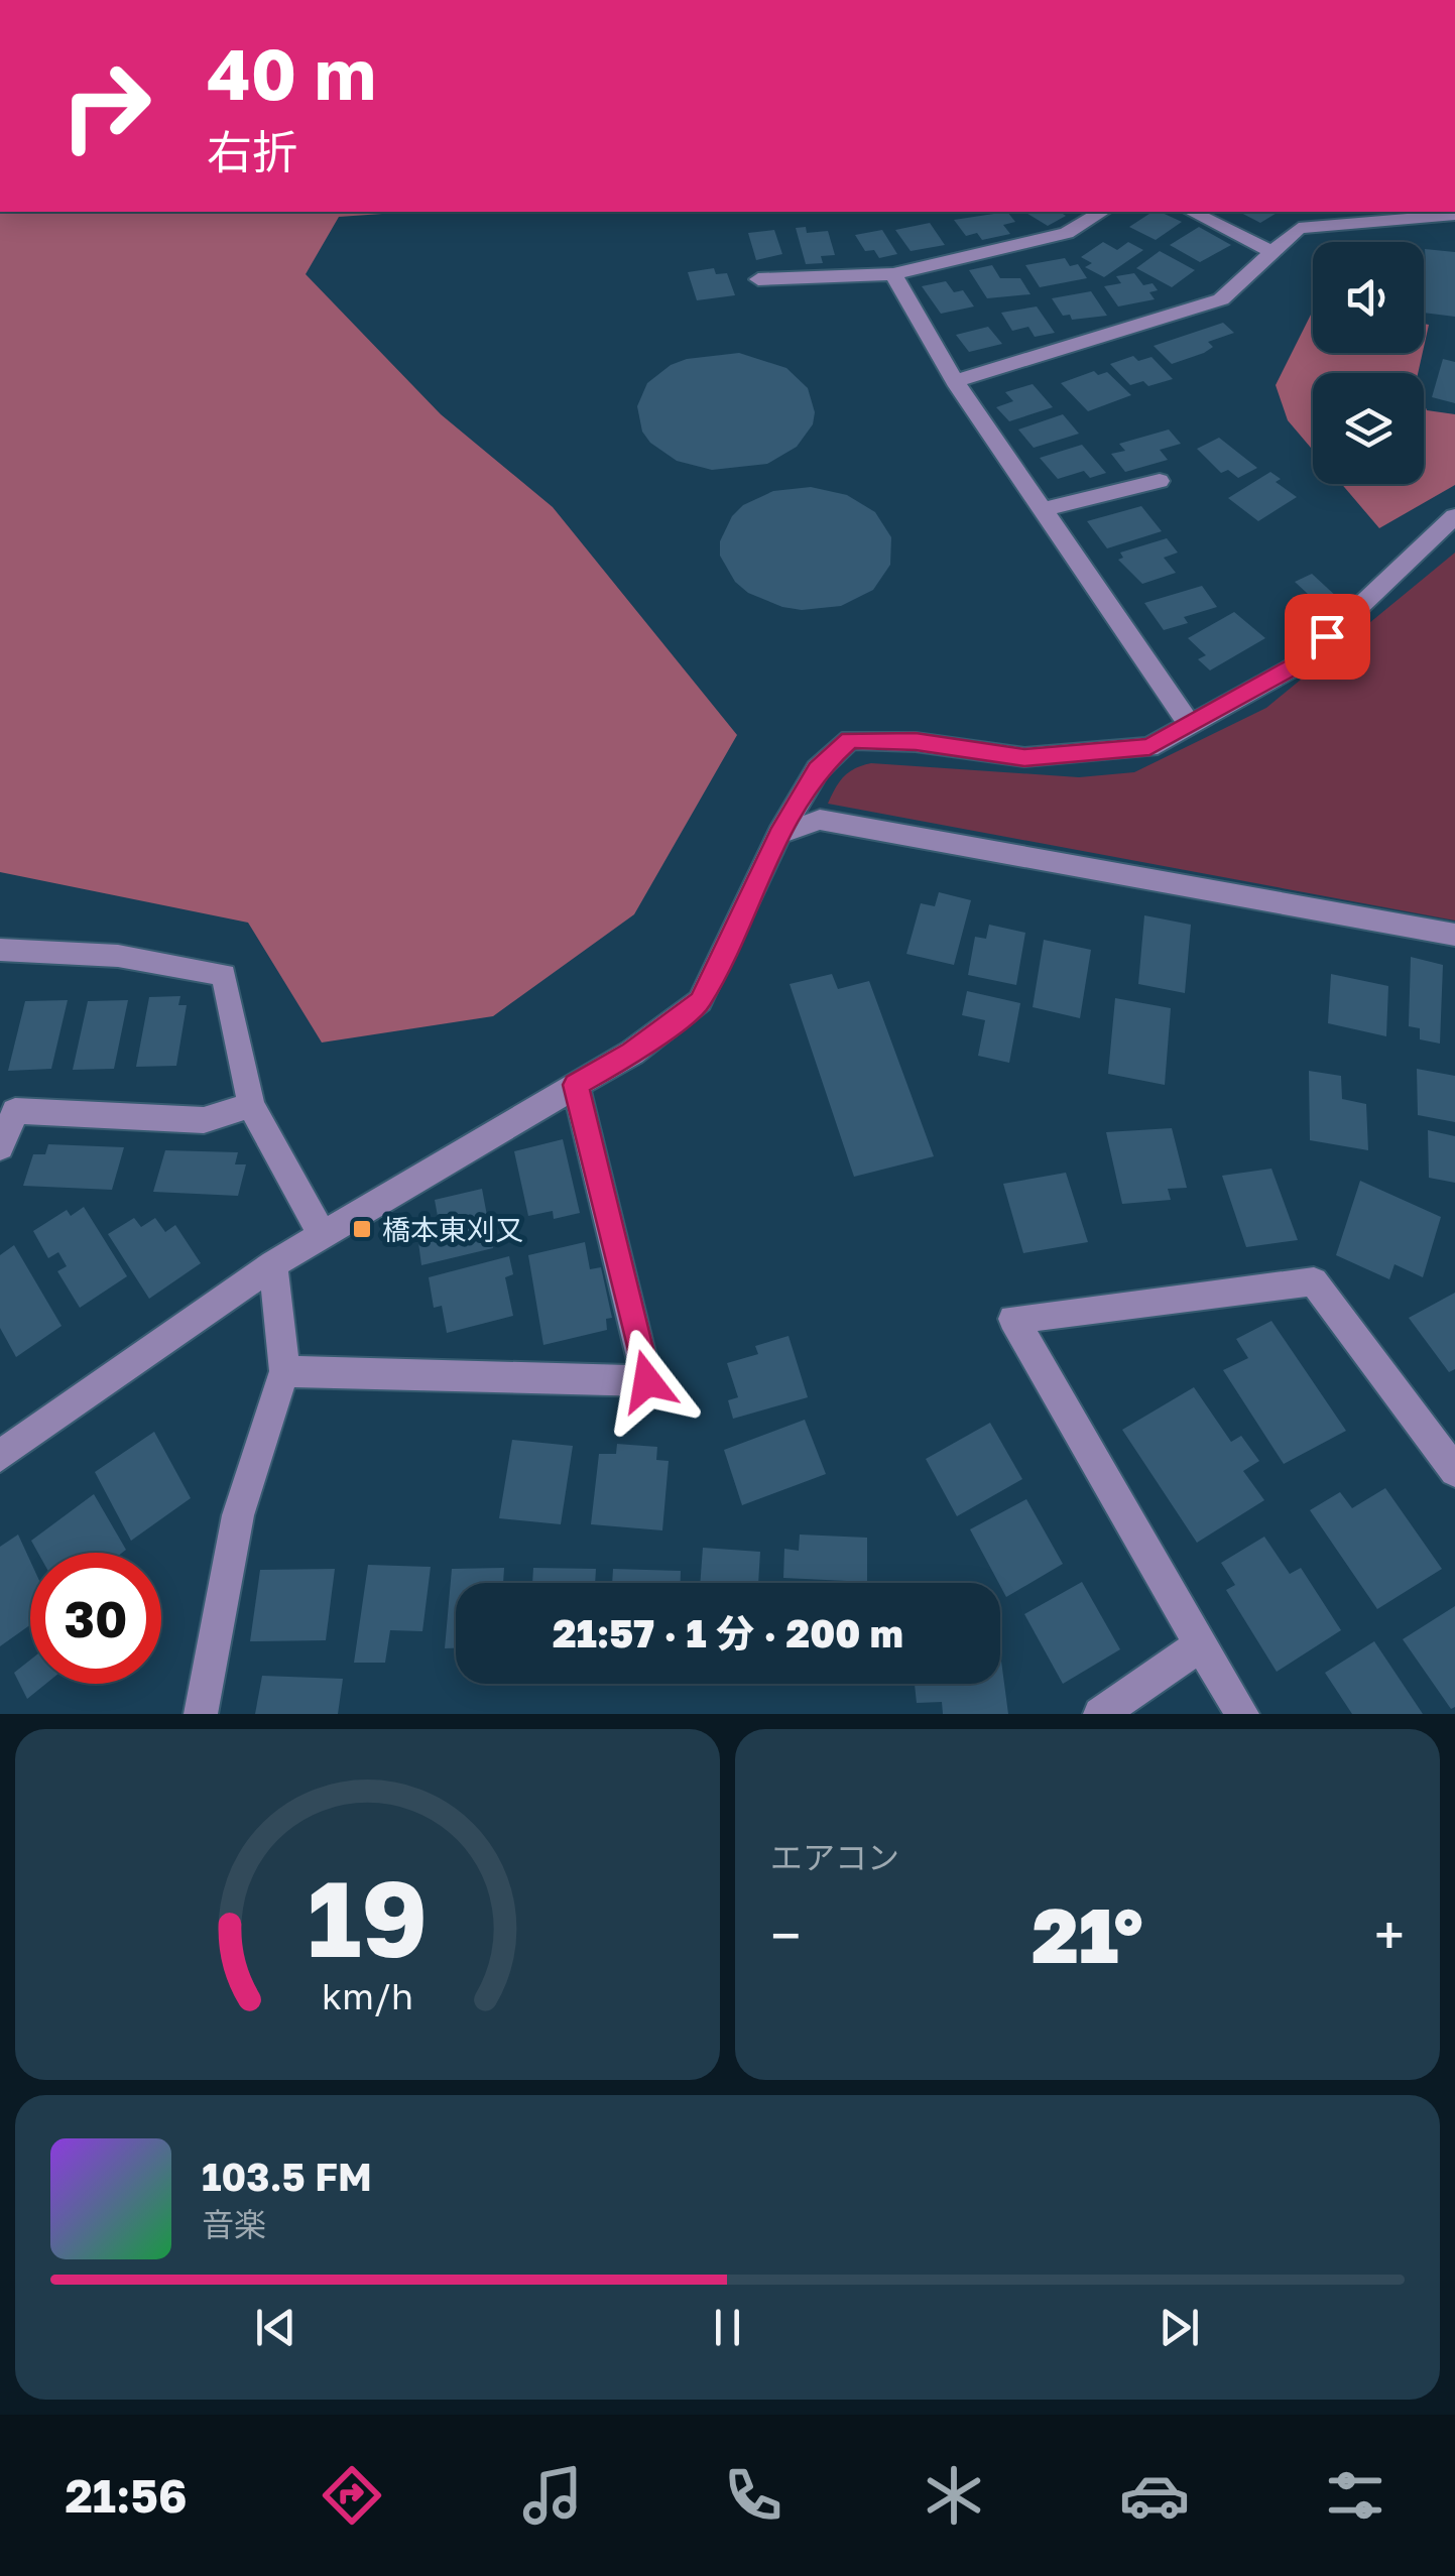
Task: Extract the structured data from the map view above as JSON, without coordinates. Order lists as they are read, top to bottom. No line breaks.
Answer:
{"places":{"transit":["橋本東刈又"]},"page":{"turn":["40 m","右折"],"limit":"30","trip":"21:57 · 1 分 · 200 m","tile":"エアコン","heat":["−","21°","+"],"song":["103.5 FM","音楽"],"tabs":"21:56","gauge":["19","km/h"]}}
